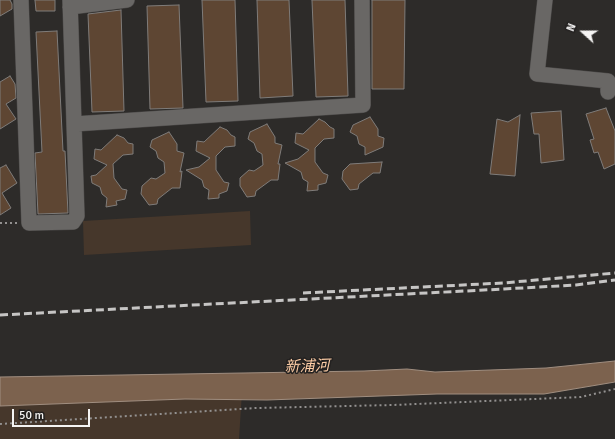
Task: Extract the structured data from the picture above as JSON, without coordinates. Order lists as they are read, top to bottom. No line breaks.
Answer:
{"water":["新浦河"],"scale_bar":"50 m","north":"left"}
